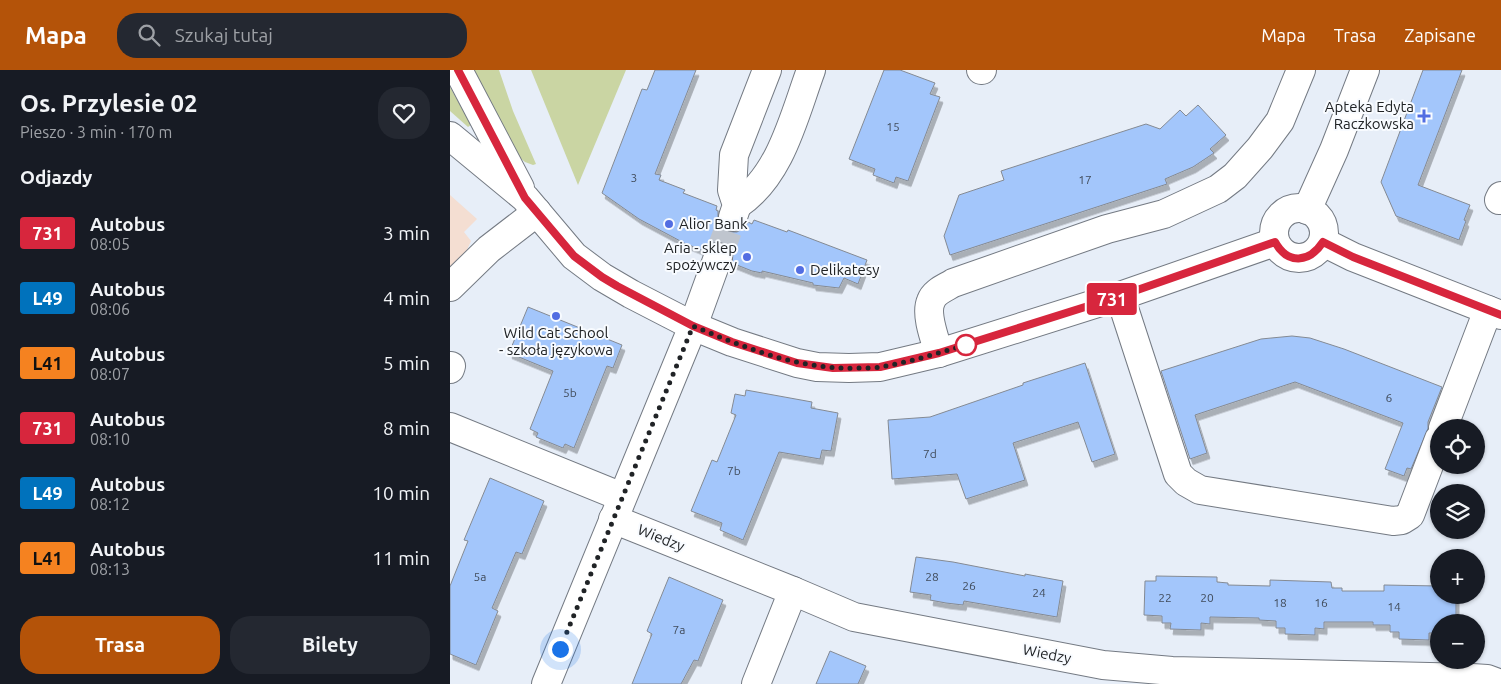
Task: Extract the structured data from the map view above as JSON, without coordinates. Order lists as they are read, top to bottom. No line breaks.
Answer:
{"streets":{"street":["Wiedzy"]},"places":{"health":["Apteka Edyta Raczkowska"],"other":["Alior Bank","Aria - sklep spożywczy","Delikatesy","Wild Cat School - szkoła językowa"]},"lines":["bus line 731"],"house_numbers":["15","3","17","5b","6","7d","7b","5a","28","26","24","22","20","18","16","14","7a"],"page":{"header":"Mapa","search":"Szukaj tutaj","nav":["Mapa","Trasa","Zapisane"],"heading":[["Os. Przylesie 02","Pieszo · 3 min · 170 m"],"Odjazdy"],"on_map":"731","list":[{"mark":"731","name":"Autobus","note":"08:05","value":"3 min"},{"mark":"L49","name":"Autobus","note":"08:06","value":"4 min"},{"mark":"L41","name":"Autobus","note":"08:07","value":"5 min"},{"mark":"731","name":"Autobus","note":"08:10","value":"8 min"},{"mark":"L49","name":"Autobus","note":"08:12","value":"10 min"},{"mark":"L41","name":"Autobus","note":"08:13","value":"11 min"}],"map_buttons":["+","−"],"buttons":["Trasa","Bilety"]}}
